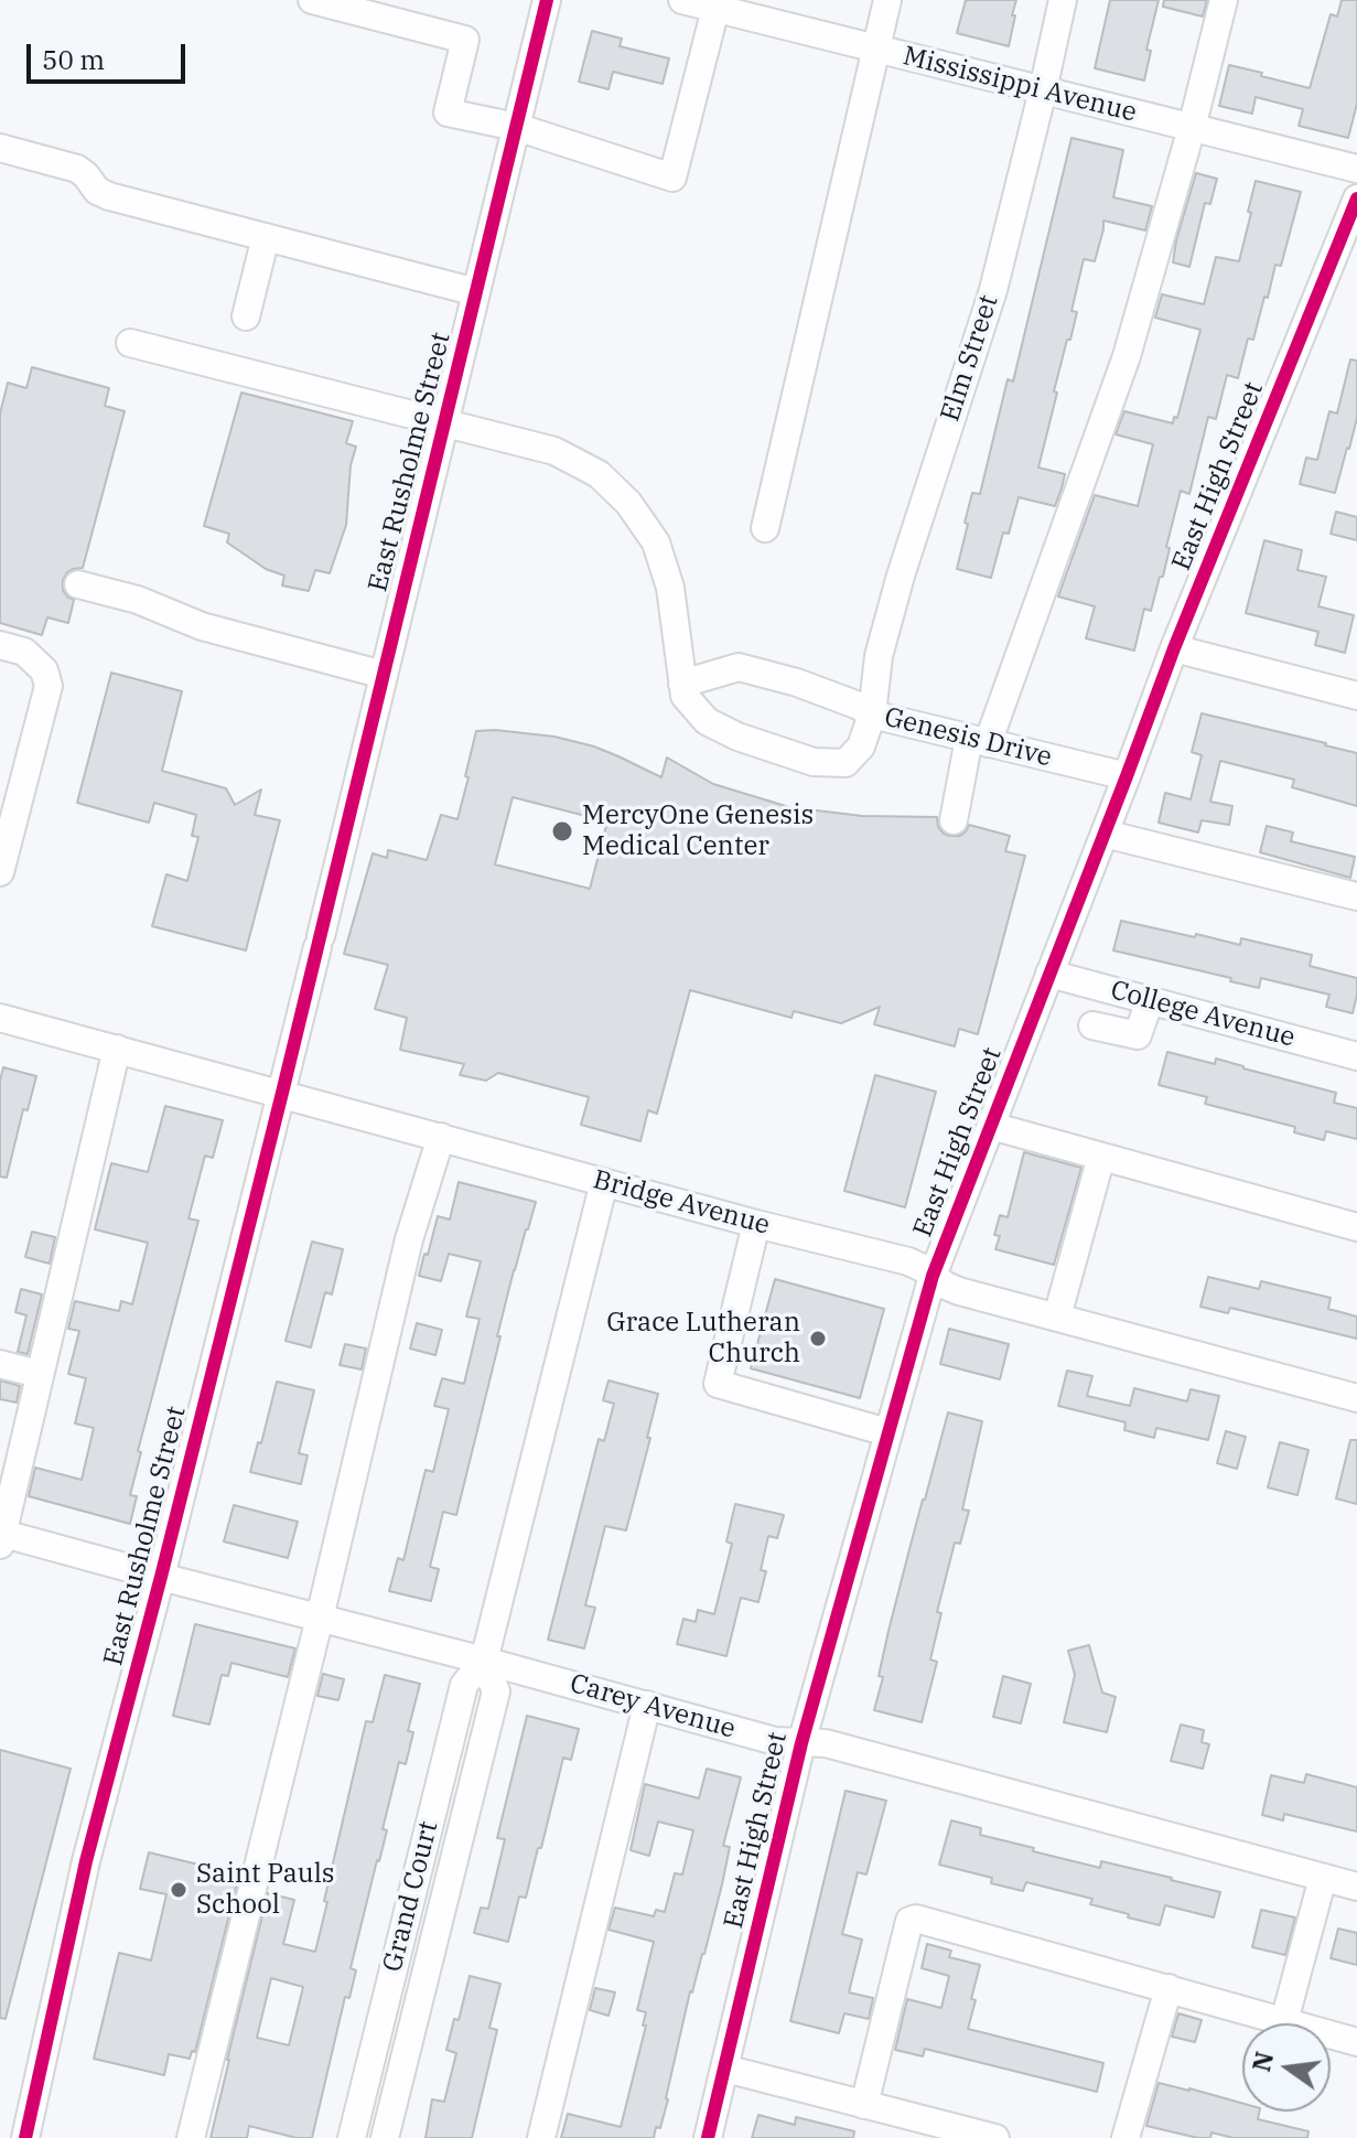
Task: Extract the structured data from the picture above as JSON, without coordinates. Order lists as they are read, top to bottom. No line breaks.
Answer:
{"streets":{"street":["Mississippi Avenue","Elm Street","East Rusholme Street","East High Street","Genesis Drive","College Avenue","Bridge Avenue","Carey Avenue","Grand Court"]},"crossings":[["Mississippi Avenue","Elm Street"],["Elm Street","Genesis Drive"],["East Rusholme Street","Genesis Drive"],["East Rusholme Street","Bridge Avenue"],["East Rusholme Street","Carey Avenue"],["East High Street","Genesis Drive"],["East High Street","College Avenue"],["East High Street","Bridge Avenue"],["East High Street","Carey Avenue"],["Bridge Avenue","Grand Court"],["Carey Avenue","Grand Court"]],"places":["MercyOne Genesis Medical Center","Grace Lutheran Church","Saint Pauls School"],"scale_bar":"50 m","north":"left"}
